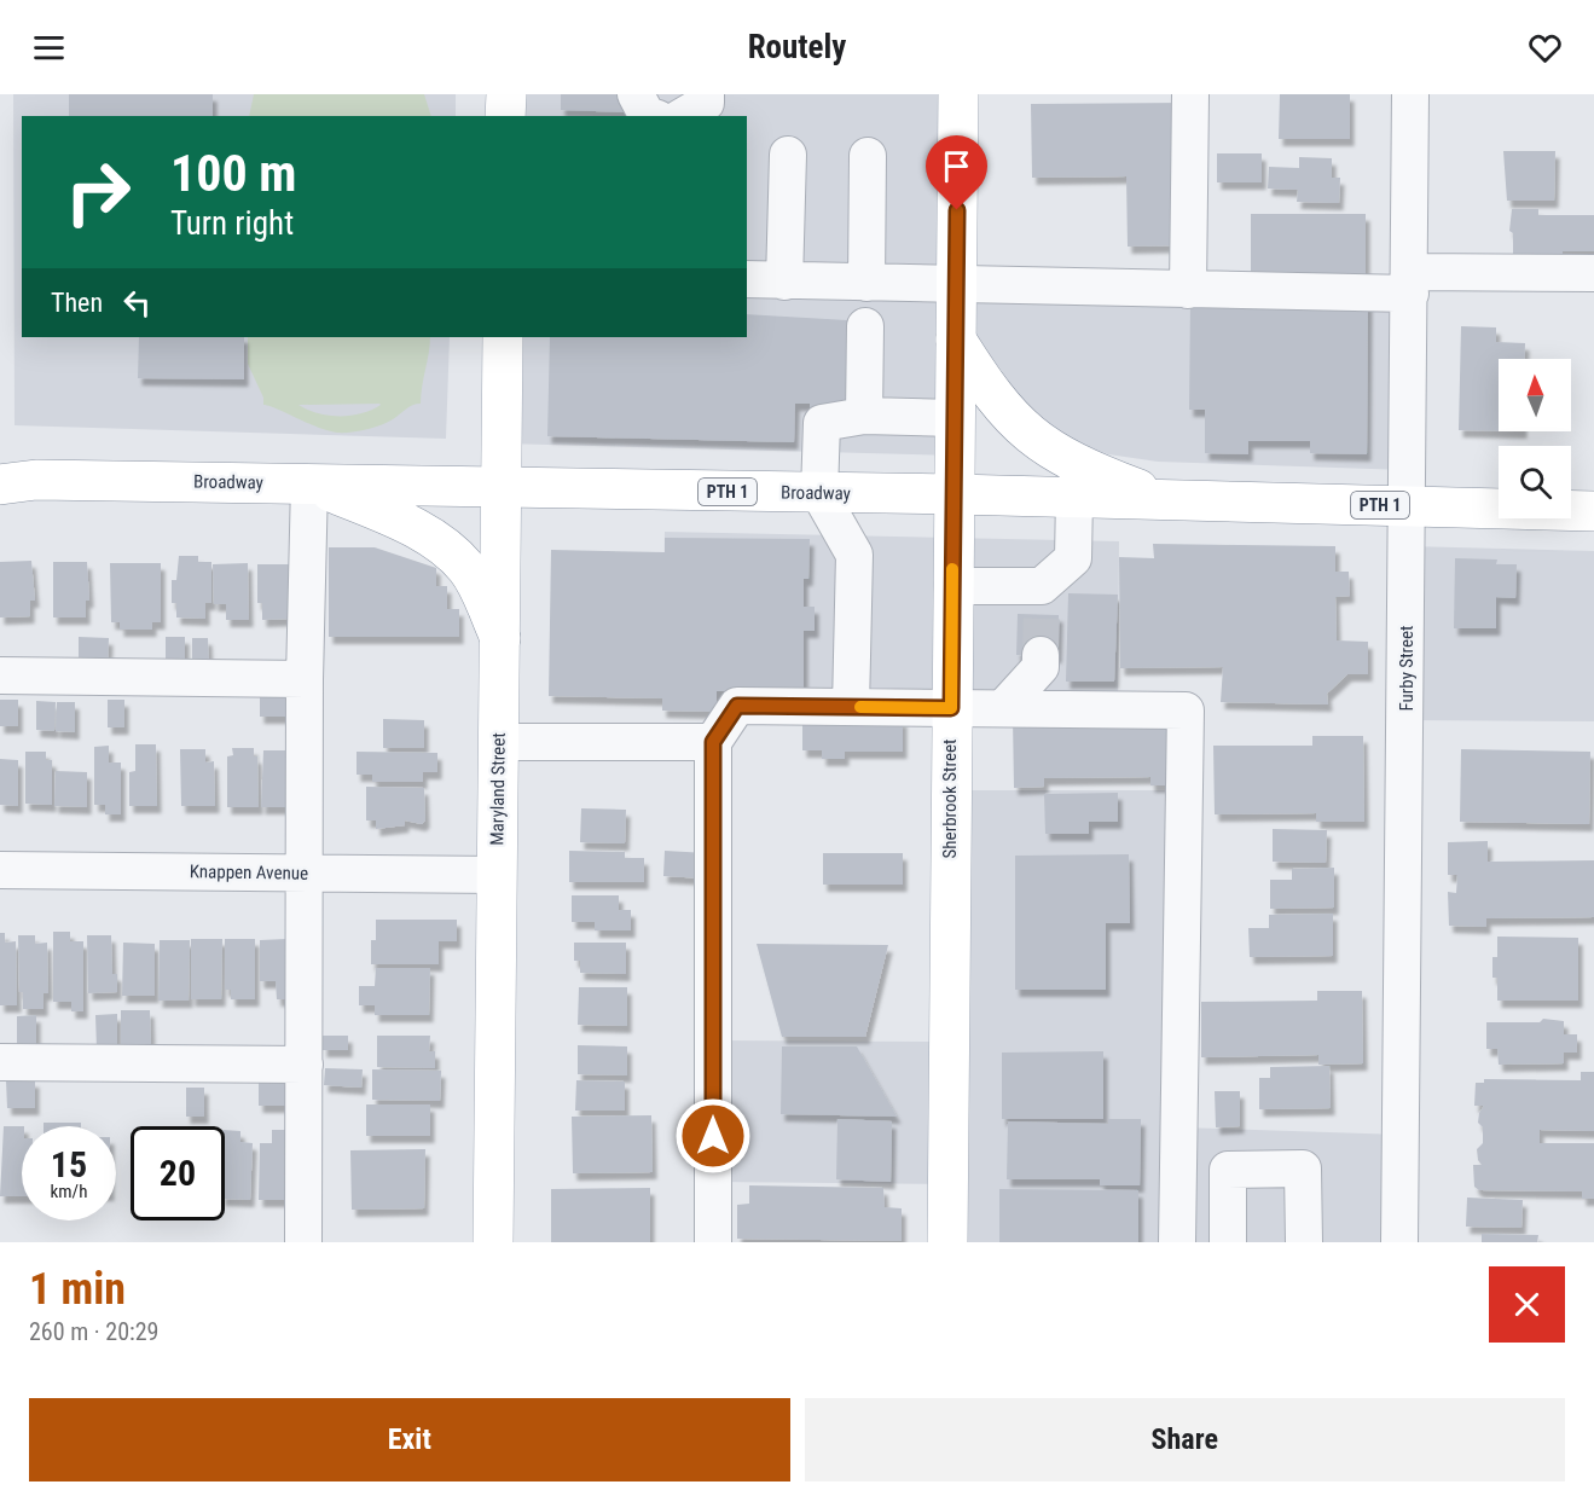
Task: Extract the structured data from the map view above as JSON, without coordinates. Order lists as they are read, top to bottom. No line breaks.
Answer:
{"streets":{"main road":["Broadway","PTH 1","Maryland Street","Sherbrook Street"],"street":["Furby Street","Knappen Avenue"]},"crossings":[["Broadway","Furby Street"],["Broadway","Maryland Street"],["Broadway","Sherbrook Street"],["Maryland Street","Knappen Avenue"]],"north":"top","page":{"header":"Routely","turn":["100 m","Turn right"],"then":"Then","speed":"15 km/h","limit":"20","heading":["1 min","260 m · 20:29"],"buttons":["Exit","Share"]}}
